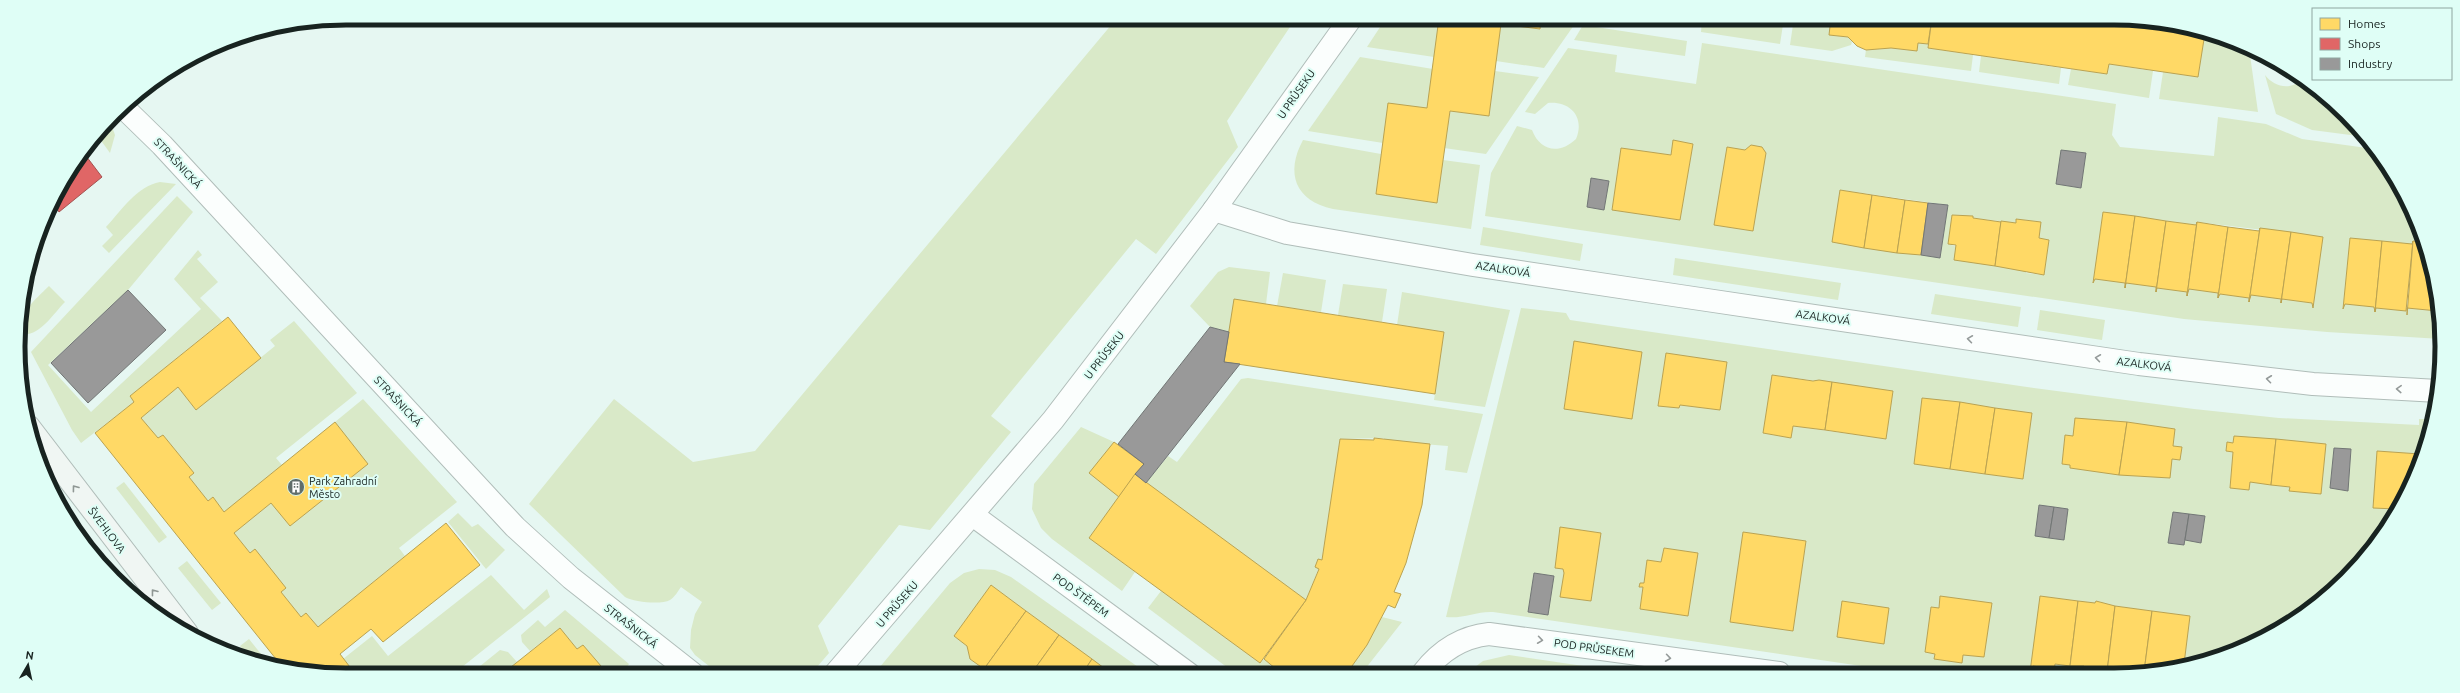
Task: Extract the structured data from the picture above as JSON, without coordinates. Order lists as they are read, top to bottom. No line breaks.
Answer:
{"streets":{"main road":["ŠVEHLOVA"],"street":["U PRŮSEKU","STRAŠNICKÁ","AZALKOVÁ","POD ŠTĚPEM","POD PRŮSEKEM"]},"crossings":[["U PRŮSEKU","AZALKOVÁ"],["U PRŮSEKU","POD ŠTĚPEM"]],"one_way":["AZALKOVÁ","ŠVEHLOVA","POD PRŮSEKEM"],"places":{"building":["Park Zahradní Město"]},"legend":["Homes","Shops","Industry"],"north":"top"}
